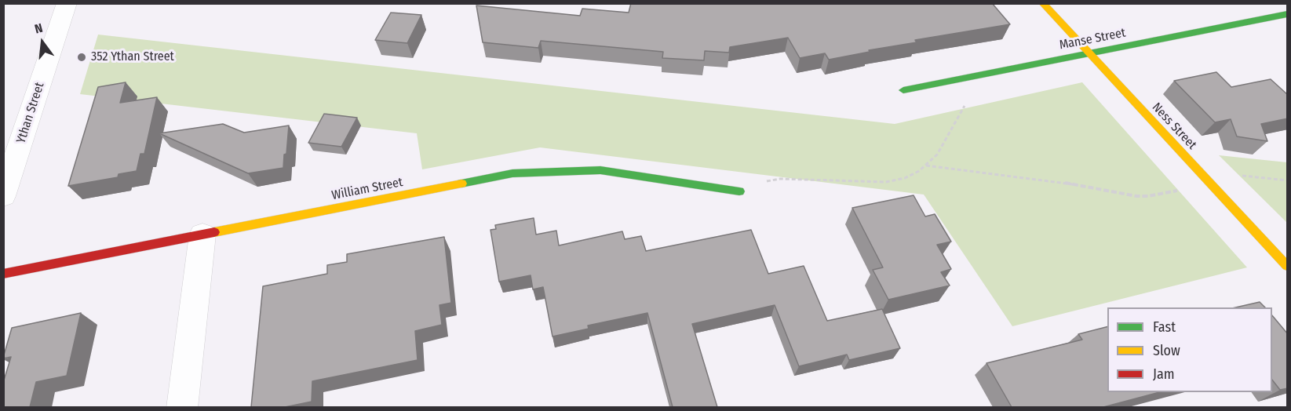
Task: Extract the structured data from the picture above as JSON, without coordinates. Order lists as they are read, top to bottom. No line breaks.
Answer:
{"streets":{"street":["Manse Street","Ythan Street","Ness Street","William Street"]},"crossings":[["Manse Street","Ness Street"]],"places":["352 Ythan Street"],"legend":["Fast","Slow","Jam"],"north":"top"}
